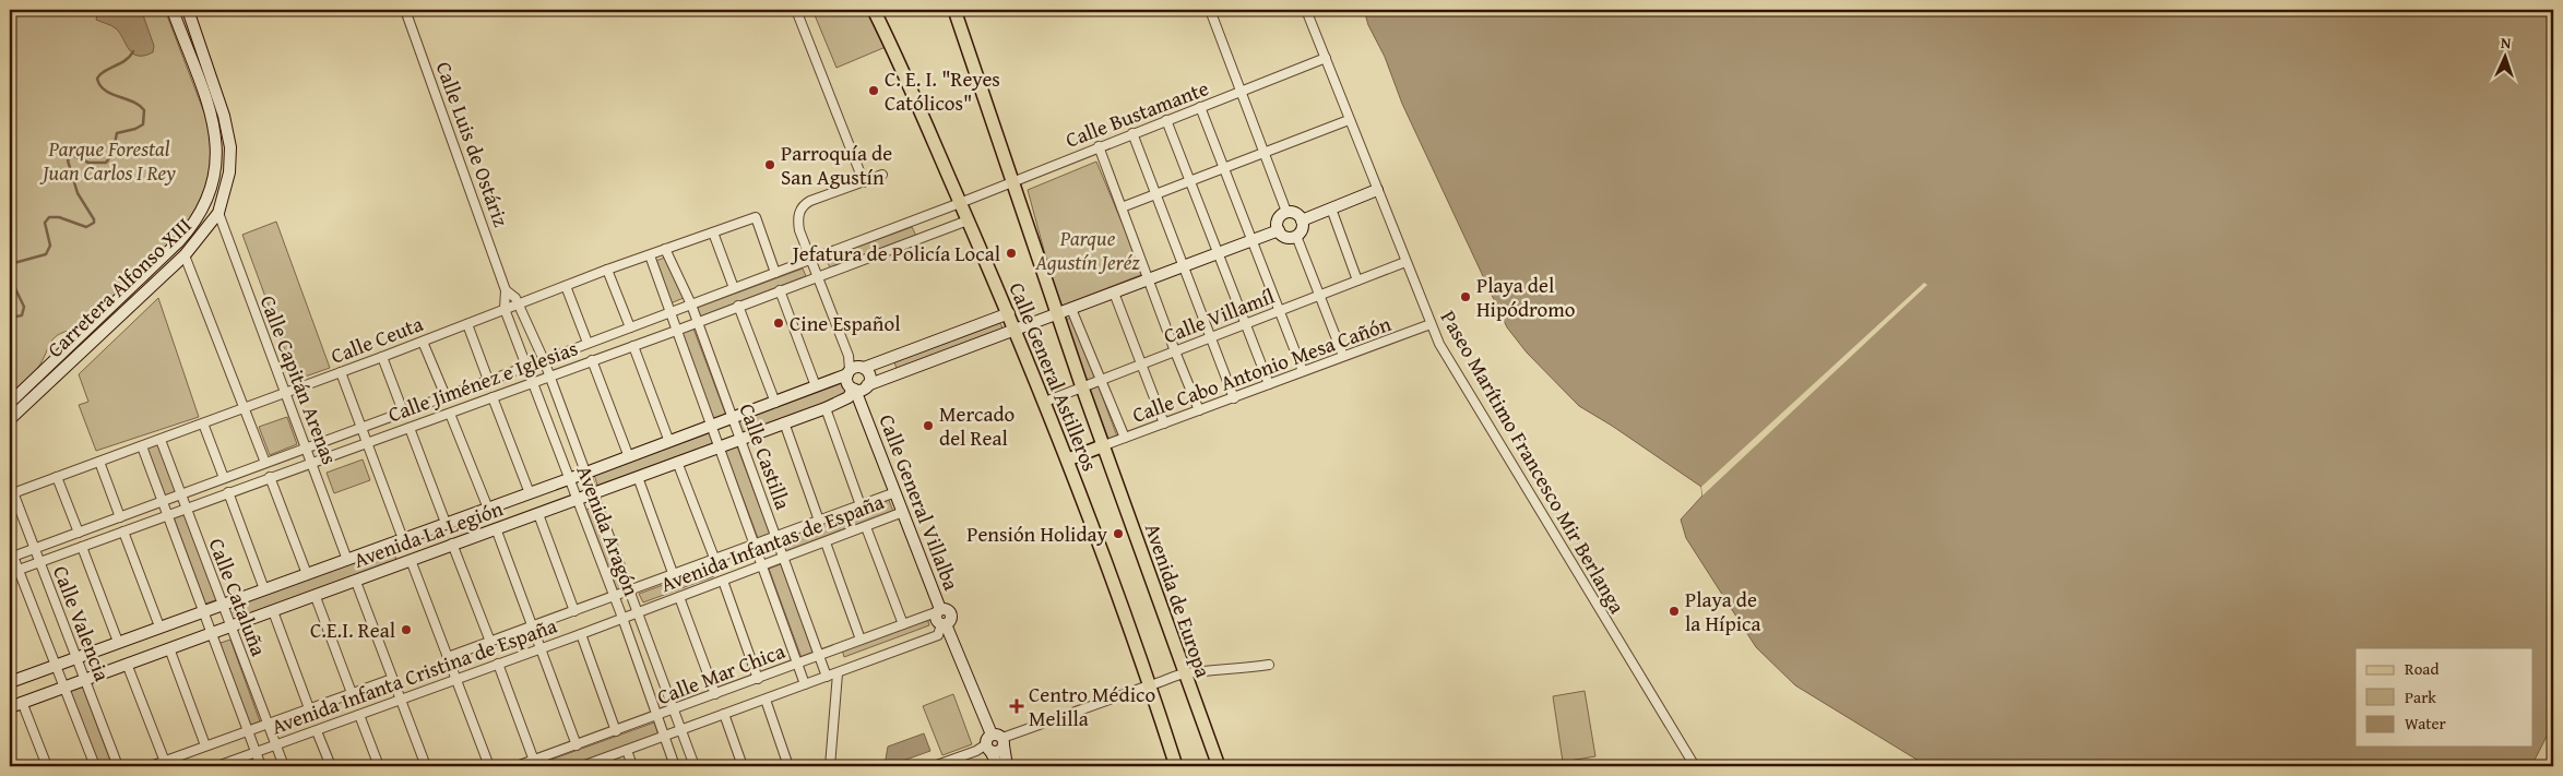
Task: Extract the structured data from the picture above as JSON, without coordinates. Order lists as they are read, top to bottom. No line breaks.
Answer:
{"streets":{"main road":["Calle General Astilleros","Avenida de Europa"],"street":["Calle Bustamante","Calle Luis de Ostáriz","Carretera Alfonso XIII","Calle Villamíl","Calle Ceuta","Calle Cabo Antonio Mesa Cañón","Calle Capitán Arenas","Calle Jiménez e Iglesias","Calle Castilla","Paseo Marítimo Francesco Mir Berlanga","Calle General Villalba","Avenida Aragón","Avenida La Legión","Avenida Infantas de España","Calle Cataluña","Calle Valencia","Calle Mar Chica","Avenida Infanta Cristina de España"]},"crossings":[["Calle Bustamante","Calle General Astilleros"],["Calle Bustamante","Calle Jiménez e Iglesias"],["Calle Bustamante","Paseo Marítimo Francesco Mir Berlanga"],["Calle Bustamante","Avenida de Europa"],["Calle Luis de Ostáriz","Calle Ceuta"],["Calle Luis de Ostáriz","Calle Jiménez e Iglesias"],["Calle Luis de Ostáriz","Avenida Aragón"],["Carretera Alfonso XIII","Calle Capitán Arenas"],["Calle Villamíl","Calle General Astilleros"],["Calle Villamíl","Paseo Marítimo Francesco Mir Berlanga"],["Calle Villamíl","Avenida de Europa"],["Calle Ceuta","Calle Capitán Arenas"],["Calle Ceuta","Calle Jiménez e Iglesias"],["Calle Ceuta","Calle Castilla"],["Calle Ceuta","Avenida Aragón"],["Calle Ceuta","Calle Cataluña"],["Calle Ceuta","Calle Valencia"],["Calle Cabo Antonio Mesa Cañón","Paseo Marítimo Francesco Mir Berlanga"],["Calle Cabo Antonio Mesa Cañón","Avenida de Europa"],["Calle General Astilleros","Calle Jiménez e Iglesias"],["Calle General Astilleros","Avenida La Legión"],["Calle Capitán Arenas","Calle Jiménez e Iglesias"],["Calle Capitán Arenas","Avenida La Legión"],["Calle Jiménez e Iglesias","Calle Castilla"],["Calle Jiménez e Iglesias","Avenida Aragón"],["Calle Jiménez e Iglesias","Calle Cataluña"],["Calle Jiménez e Iglesias","Calle Valencia"],["Calle Castilla","Avenida La Legión"],["Calle Castilla","Avenida Infantas de España"],["Calle Castilla","Calle Mar Chica"],["Calle General Villalba","Avenida La Legión"],["Calle General Villalba","Avenida Infantas de España"],["Calle General Villalba","Calle Mar Chica"],["Avenida Aragón","Avenida La Legión"],["Avenida Aragón","Avenida Infantas de España"],["Avenida Aragón","Calle Mar Chica"],["Avenida Aragón","Avenida Infanta Cristina de España"],["Avenida La Legión","Calle Cataluña"],["Avenida La Legión","Avenida de Europa"],["Avenida La Legión","Calle Valencia"],["Avenida Infantas de España","Avenida Infanta Cristina de España"],["Calle Cataluña","Avenida Infanta Cristina de España"]],"parks":["Parque Forestal Juan Carlos I Rey","Parque Agustín Jeréz"],"places":{"other":["C. E. I. \"Reyes Católicos\"","Parroquía de San Agustín","Jefatura de Policía Local","Playa del Hipódromo","Cine Español","Mercado del Real","Pensión Holiday","Playa de la Hípica","C.E.I. Real"],"health":["Centro Médico Melilla"]},"legend":["Road","Park","Water"],"north":"top"}
